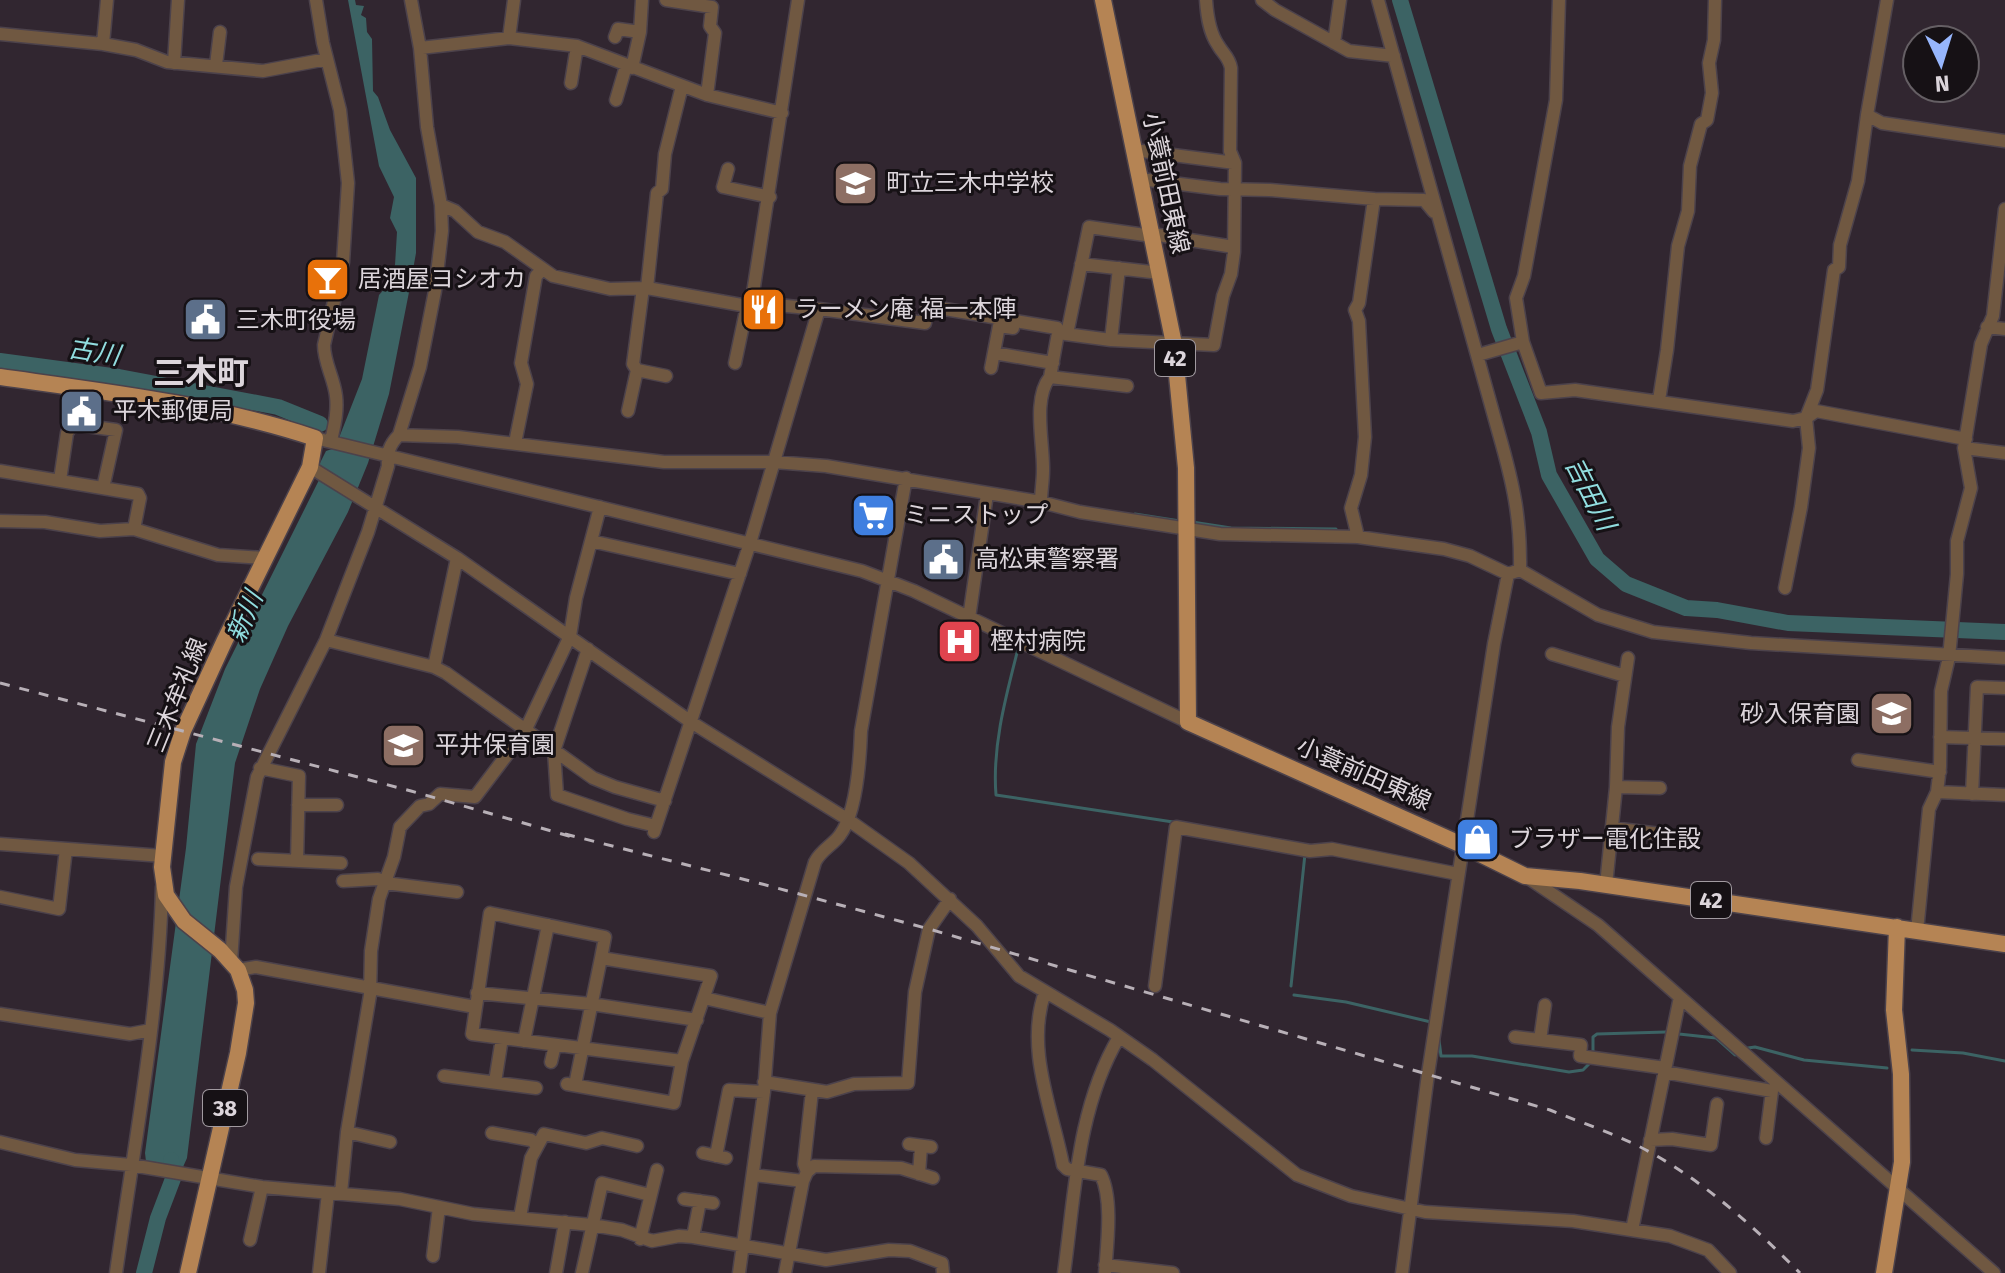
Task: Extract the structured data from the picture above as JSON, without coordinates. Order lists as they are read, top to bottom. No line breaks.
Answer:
{"streets":{"main road":["小蓑前田東線","42","三木牟礼線","38"]},"crossings":[["三木牟礼線","38"]],"districts":["三木町"],"water":["古川","吉田川","新川"],"places":{"school or university":["町立三木中学校","砂入保育園","平井保育園"],"bar":["居酒屋ヨシオカ"],"restaurant":["ラーメン庵 福一本陣"],"public building":["三木町役場","平木郵便局","高松東警察署"],"supermarket":["ミニストップ"],"hospital":["樫村病院"],"shop":["ブラザー電化住設"]},"north":"bottom"}
